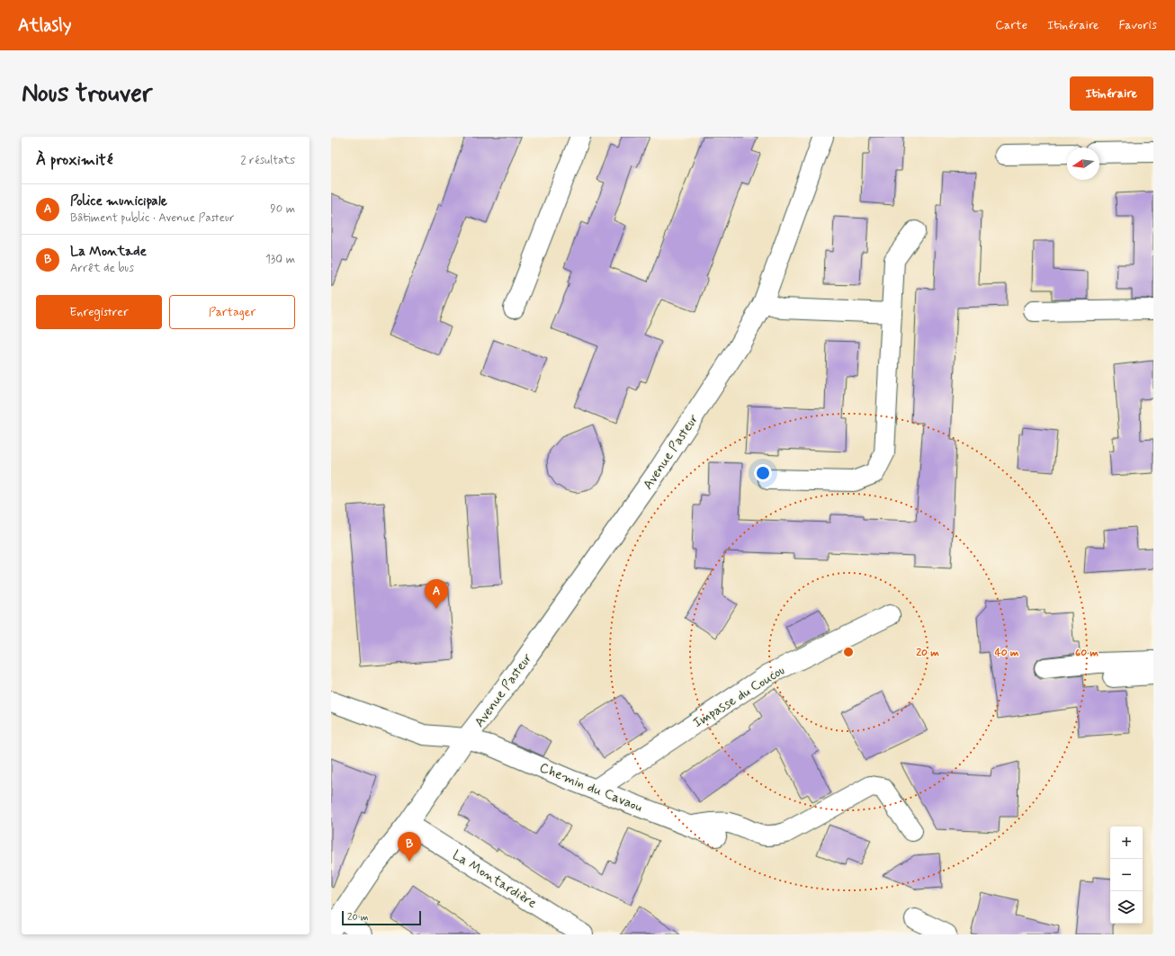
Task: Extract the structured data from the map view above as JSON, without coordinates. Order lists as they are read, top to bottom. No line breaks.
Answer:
{"streets":{"street":["Avenue Pasteur","Impasse du Coucou","Chemin du Cavaou","La Montardière"]},"crossings":[["Avenue Pasteur","Chemin du Cavaou"],["Avenue Pasteur","La Montardière"],["Impasse du Coucou","Chemin du Cavaou"]],"scale_bar":"20 m","north":"left","page":{"header":"Atlasly","nav":["Carte","Itinéraire","Favoris"],"buttons":["Itinéraire",["Enregistrer","Partager"]],"title":"Nous trouver","heading":["À proximité","2 résultats"],"list":[{"mark":"A","name":"Police municipale","note":"Bâtiment public · Avenue Pasteur","value":"90 m"},{"mark":"B","name":"La Montade","note":"Arrêt de bus","value":"130 m"}],"pins":["A","B"],"map_buttons":["+","−"],"scale":"20 m"},"rings":["20 m","40 m","60 m"]}
